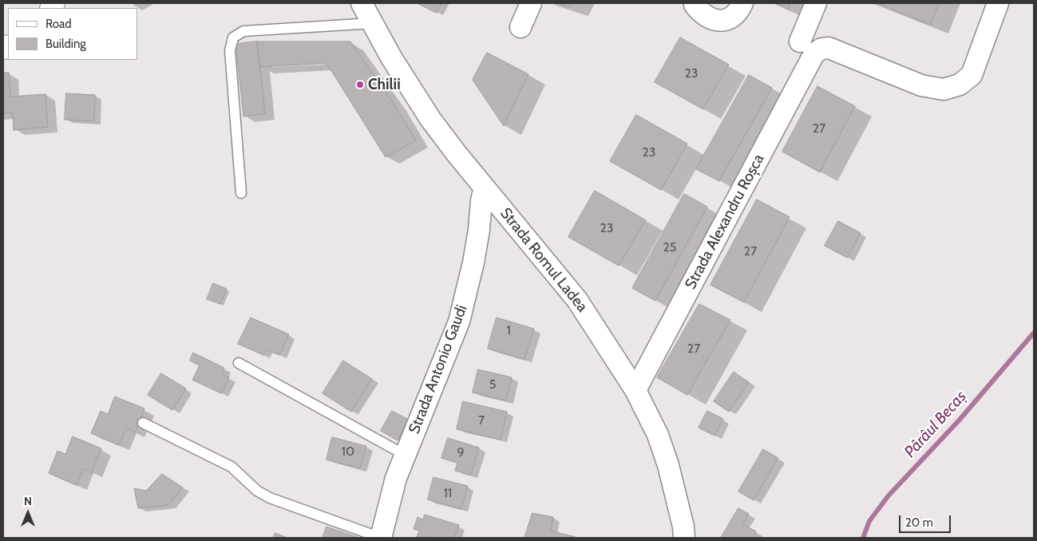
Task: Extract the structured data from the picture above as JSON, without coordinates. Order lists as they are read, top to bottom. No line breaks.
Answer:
{"streets":{"street":["Strada Alexandru Roșca","Strada Romul Ladea","Strada Antonio Gaudi"]},"crossings":[["Strada Alexandru Roșca","Strada Romul Ladea"],["Strada Romul Ladea","Strada Antonio Gaudi"]],"water":["Pârâul Becaș"],"places":["Chilii"],"house_numbers":["23","27","23","23","25","27","1","27","5","7","10","9","11"],"legend":["Road","Building"],"scale_bar":"20 m","north":"top"}
